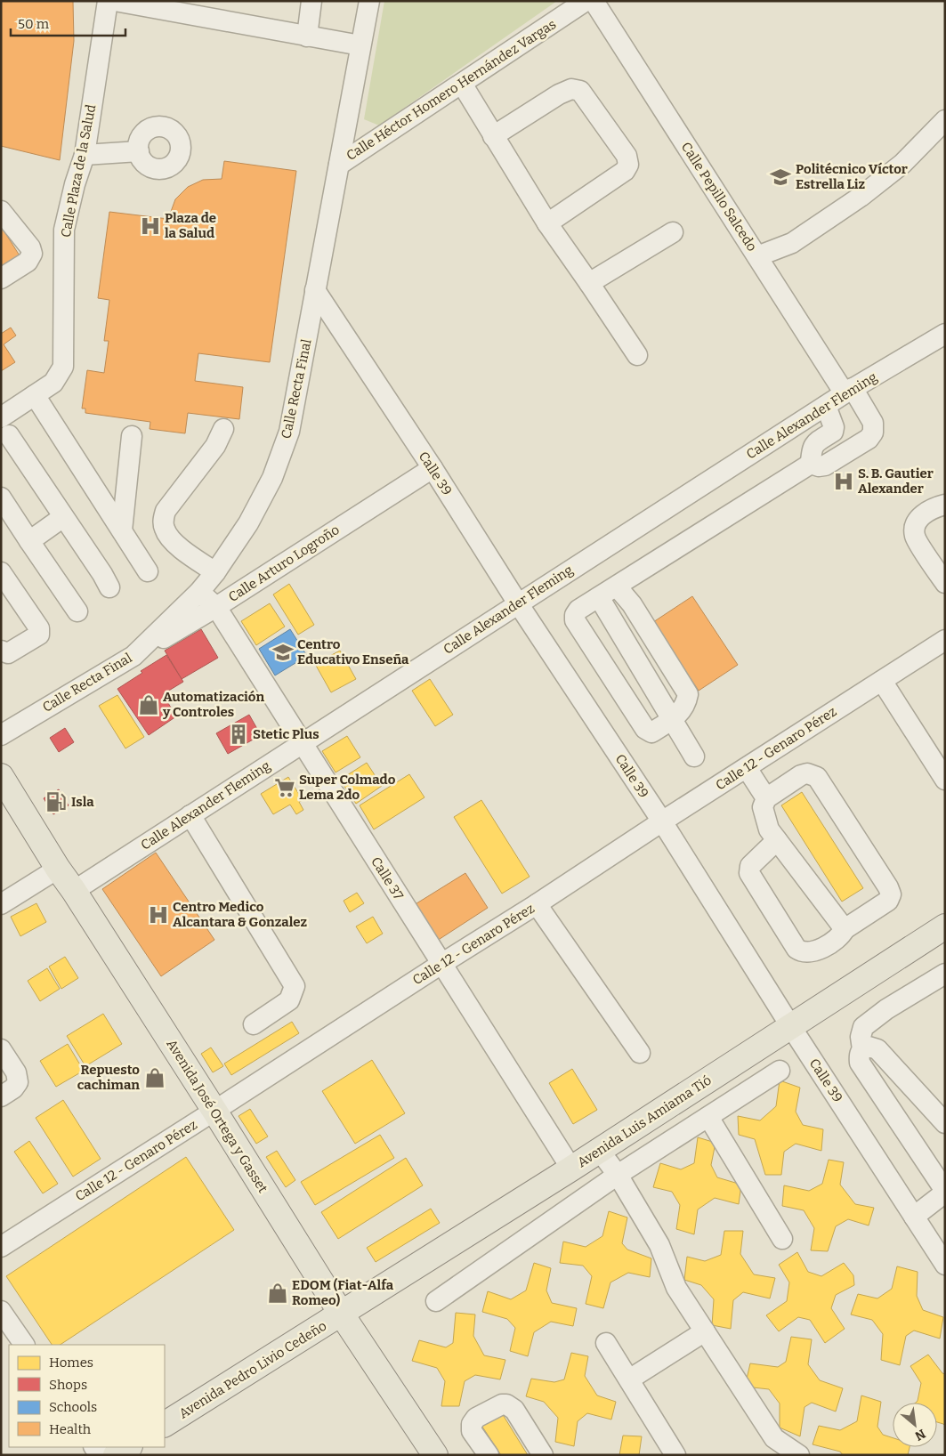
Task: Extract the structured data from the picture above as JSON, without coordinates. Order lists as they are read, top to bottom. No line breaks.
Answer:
{"streets":{"main road":["Avenida José Ortega y Gasset","Avenida Luis Amiama Tió","Avenida Pedro Livio Cedeño"],"street":["Calle Héctor Homero Hernández Vargas","Calle Plaza de la Salud","Calle Pepillo Salcedo","Calle Recta Final","Calle Alexander Fleming","Calle 39","Calle Arturo Logroño","Calle 12 - Genaro Pérez","Calle 37"]},"crossings":[["Calle Héctor Homero Hernández Vargas","Calle Recta Final"],["Calle Pepillo Salcedo","Calle Alexander Fleming"],["Calle Recta Final","Calle 39"],["Calle Recta Final","Calle Arturo Logroño"],["Calle Recta Final","Calle 37"],["Calle Alexander Fleming","Calle 39"],["Calle Alexander Fleming","Calle 37"],["Calle Alexander Fleming","Avenida José Ortega y Gasset"],["Calle 39","Calle Arturo Logroño"],["Calle 39","Calle 12 - Genaro Pérez"],["Calle 39","Avenida Luis Amiama Tió"],["Calle Arturo Logroño","Calle 37"],["Calle 12 - Genaro Pérez","Calle 37"],["Calle 12 - Genaro Pérez","Avenida José Ortega y Gasset"],["Calle 37","Avenida Luis Amiama Tió"],["Avenida José Ortega y Gasset","Avenida Luis Amiama Tió"],["Avenida José Ortega y Gasset","Avenida Pedro Livio Cedeño"],["Avenida Luis Amiama Tió","Avenida Pedro Livio Cedeño"]],"places":{"school or university":["Politécnico Víctor Estrella Liz","Centro Educativo Enseña"],"hospital":["Plaza de la Salud","S. B. Gautier Alexander","Centro Medico Alcantara & Gonzalez"],"shop":["Automatización y Controles","Repuesto cachiman","EDOM (Fiat-Alfa Romeo)"],"building":["Stetic Plus"],"supermarket":["Super Colmado Lema 2do"],"fuel station":["Isla"]},"legend":["Homes","Shops","Schools","Health"],"scale_bar":"50 m","north":"bottom right"}
